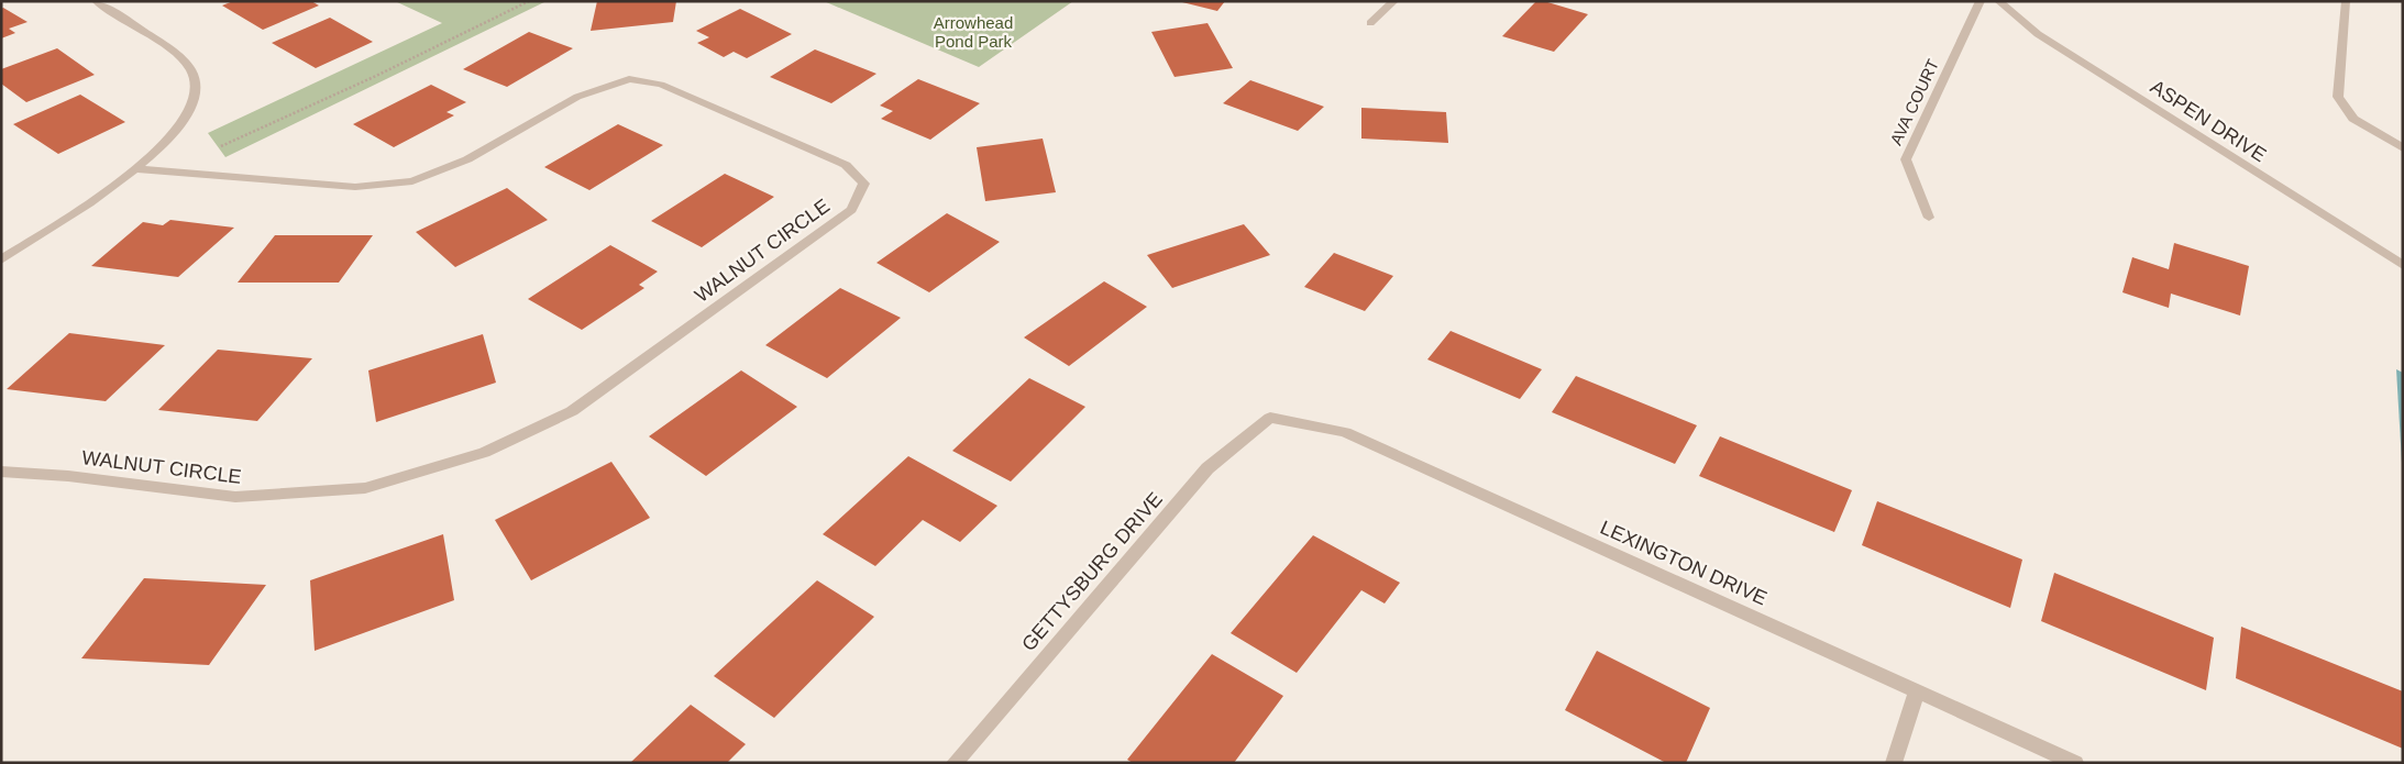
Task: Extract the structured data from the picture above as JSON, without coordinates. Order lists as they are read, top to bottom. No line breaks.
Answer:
{"streets":{"street":["AVA COURT","ASPEN DRIVE","WALNUT CIRCLE","LEXINGTON DRIVE","GETTYSBURG DRIVE"]},"crossings":[["LEXINGTON DRIVE","GETTYSBURG DRIVE"]],"parks":["Arrowhead Pond Park"]}
